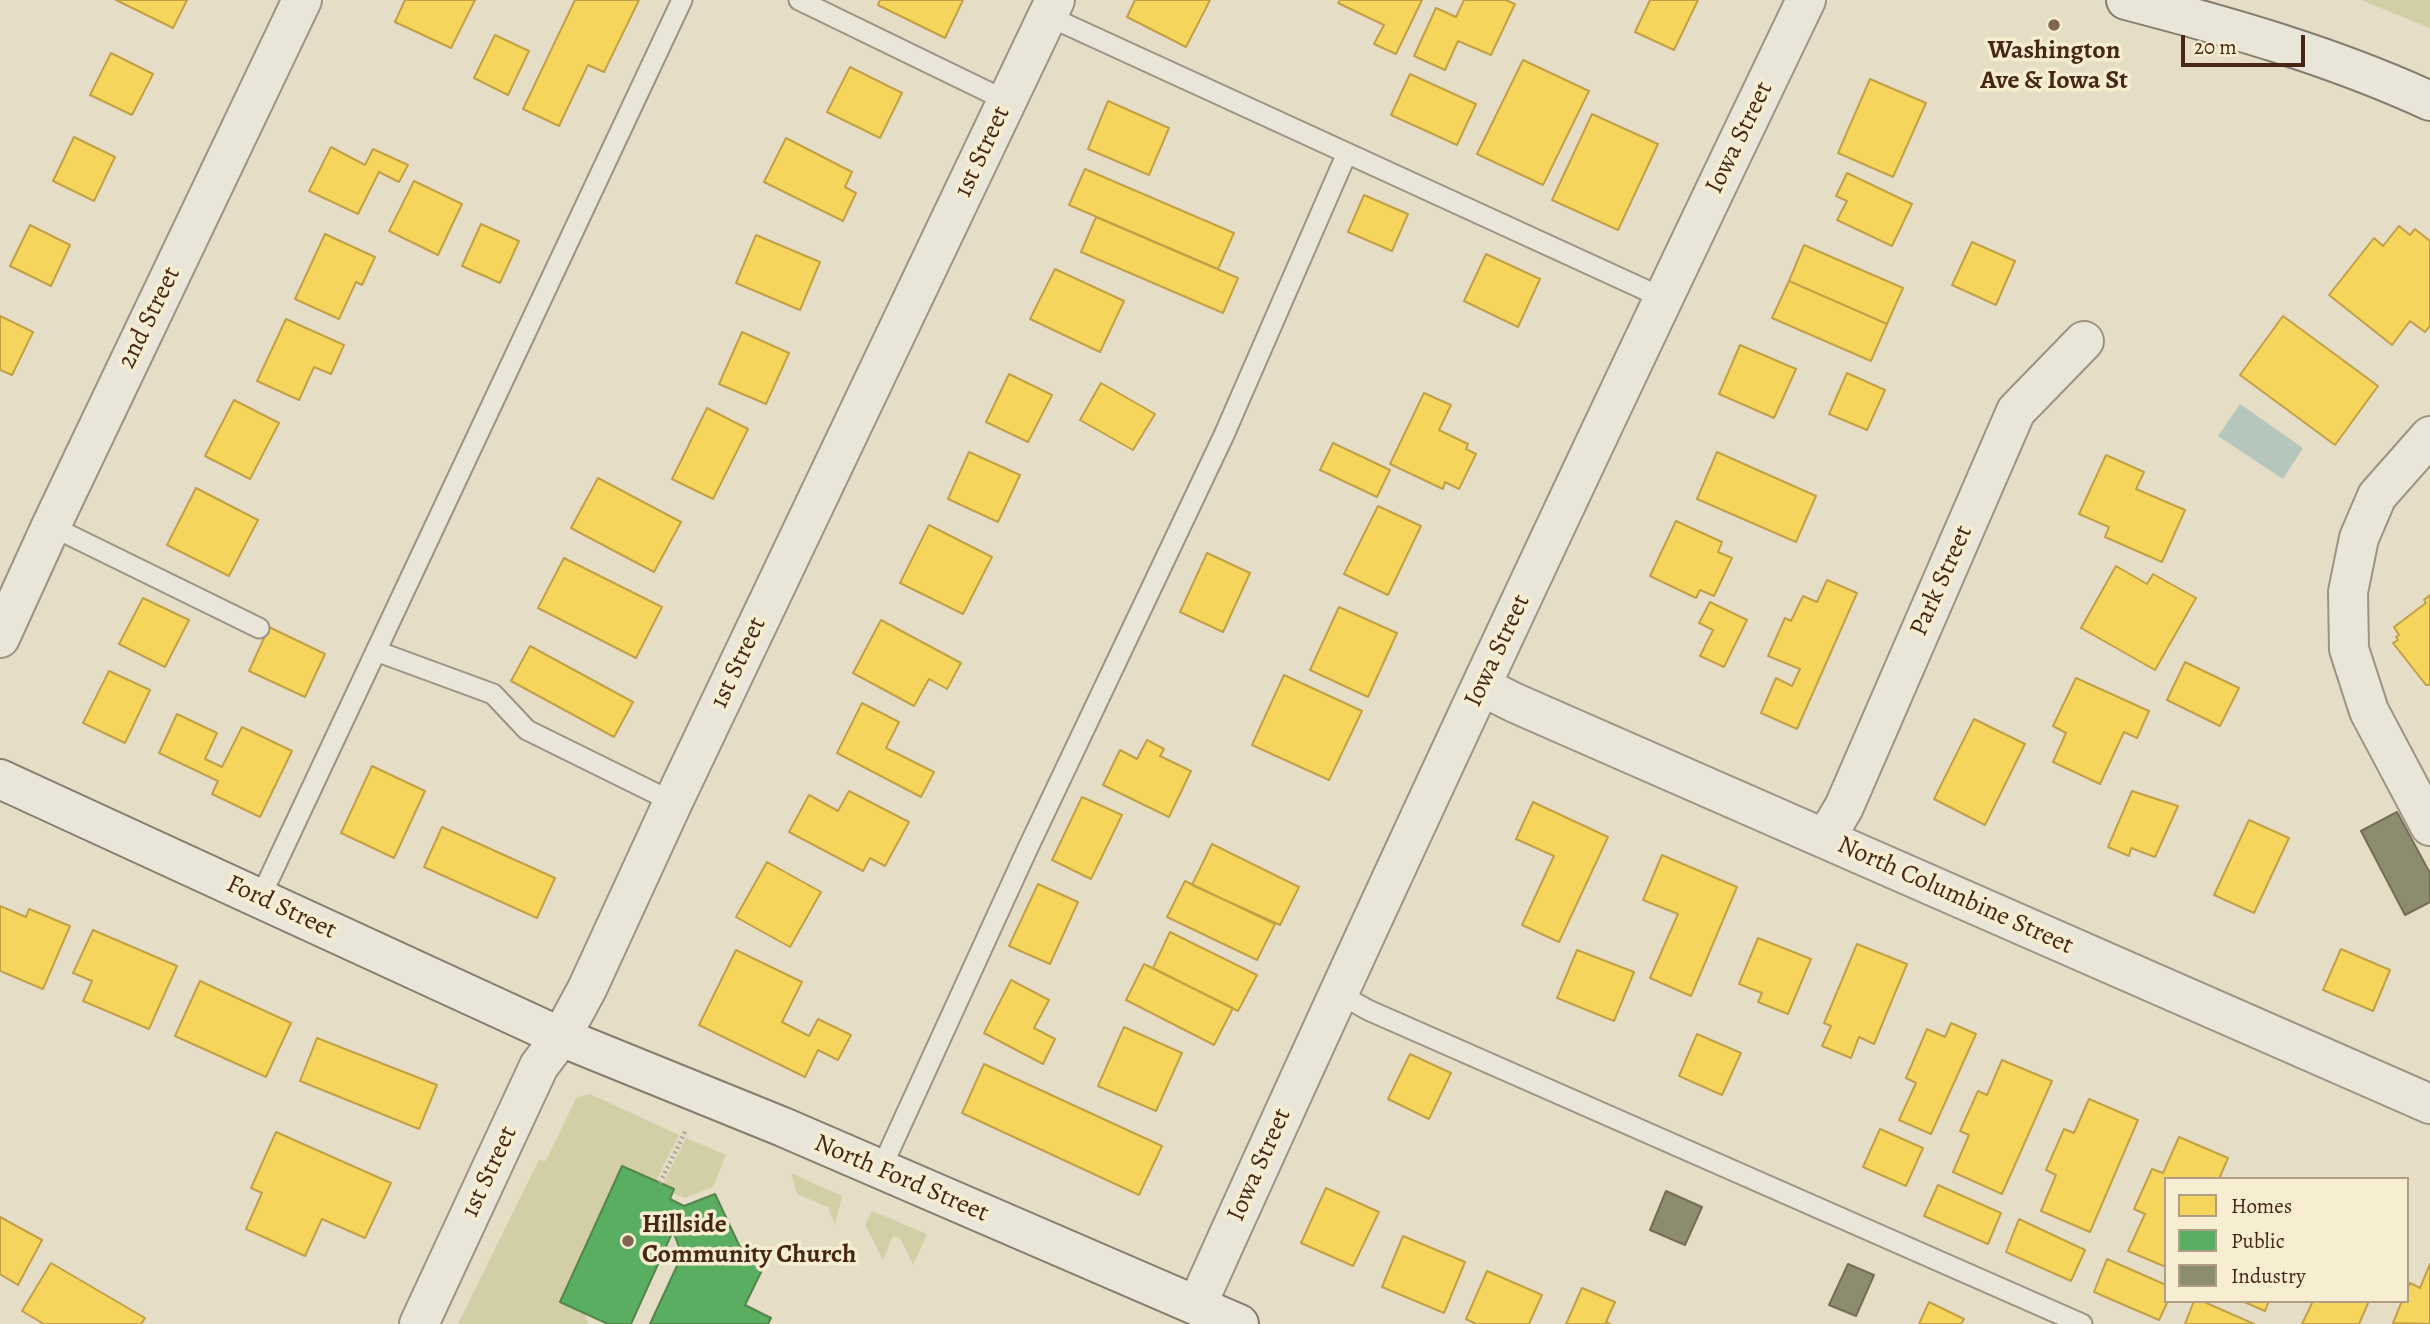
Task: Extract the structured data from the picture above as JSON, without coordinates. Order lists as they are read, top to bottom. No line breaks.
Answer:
{"streets":{"street":["Iowa Street","1st Street","2nd Street","Park Street","North Columbine Street","Ford Street","North Ford Street"]},"crossings":[["Iowa Street","North Columbine Street"],["Iowa Street","North Ford Street"],["1st Street","Ford Street"],["1st Street","North Ford Street"],["Park Street","North Columbine Street"],["Ford Street","North Ford Street"]],"places":["Washington Ave & Iowa St","Hillside Community Church"],"legend":["Homes","Public","Industry"],"scale_bar":"20 m"}
